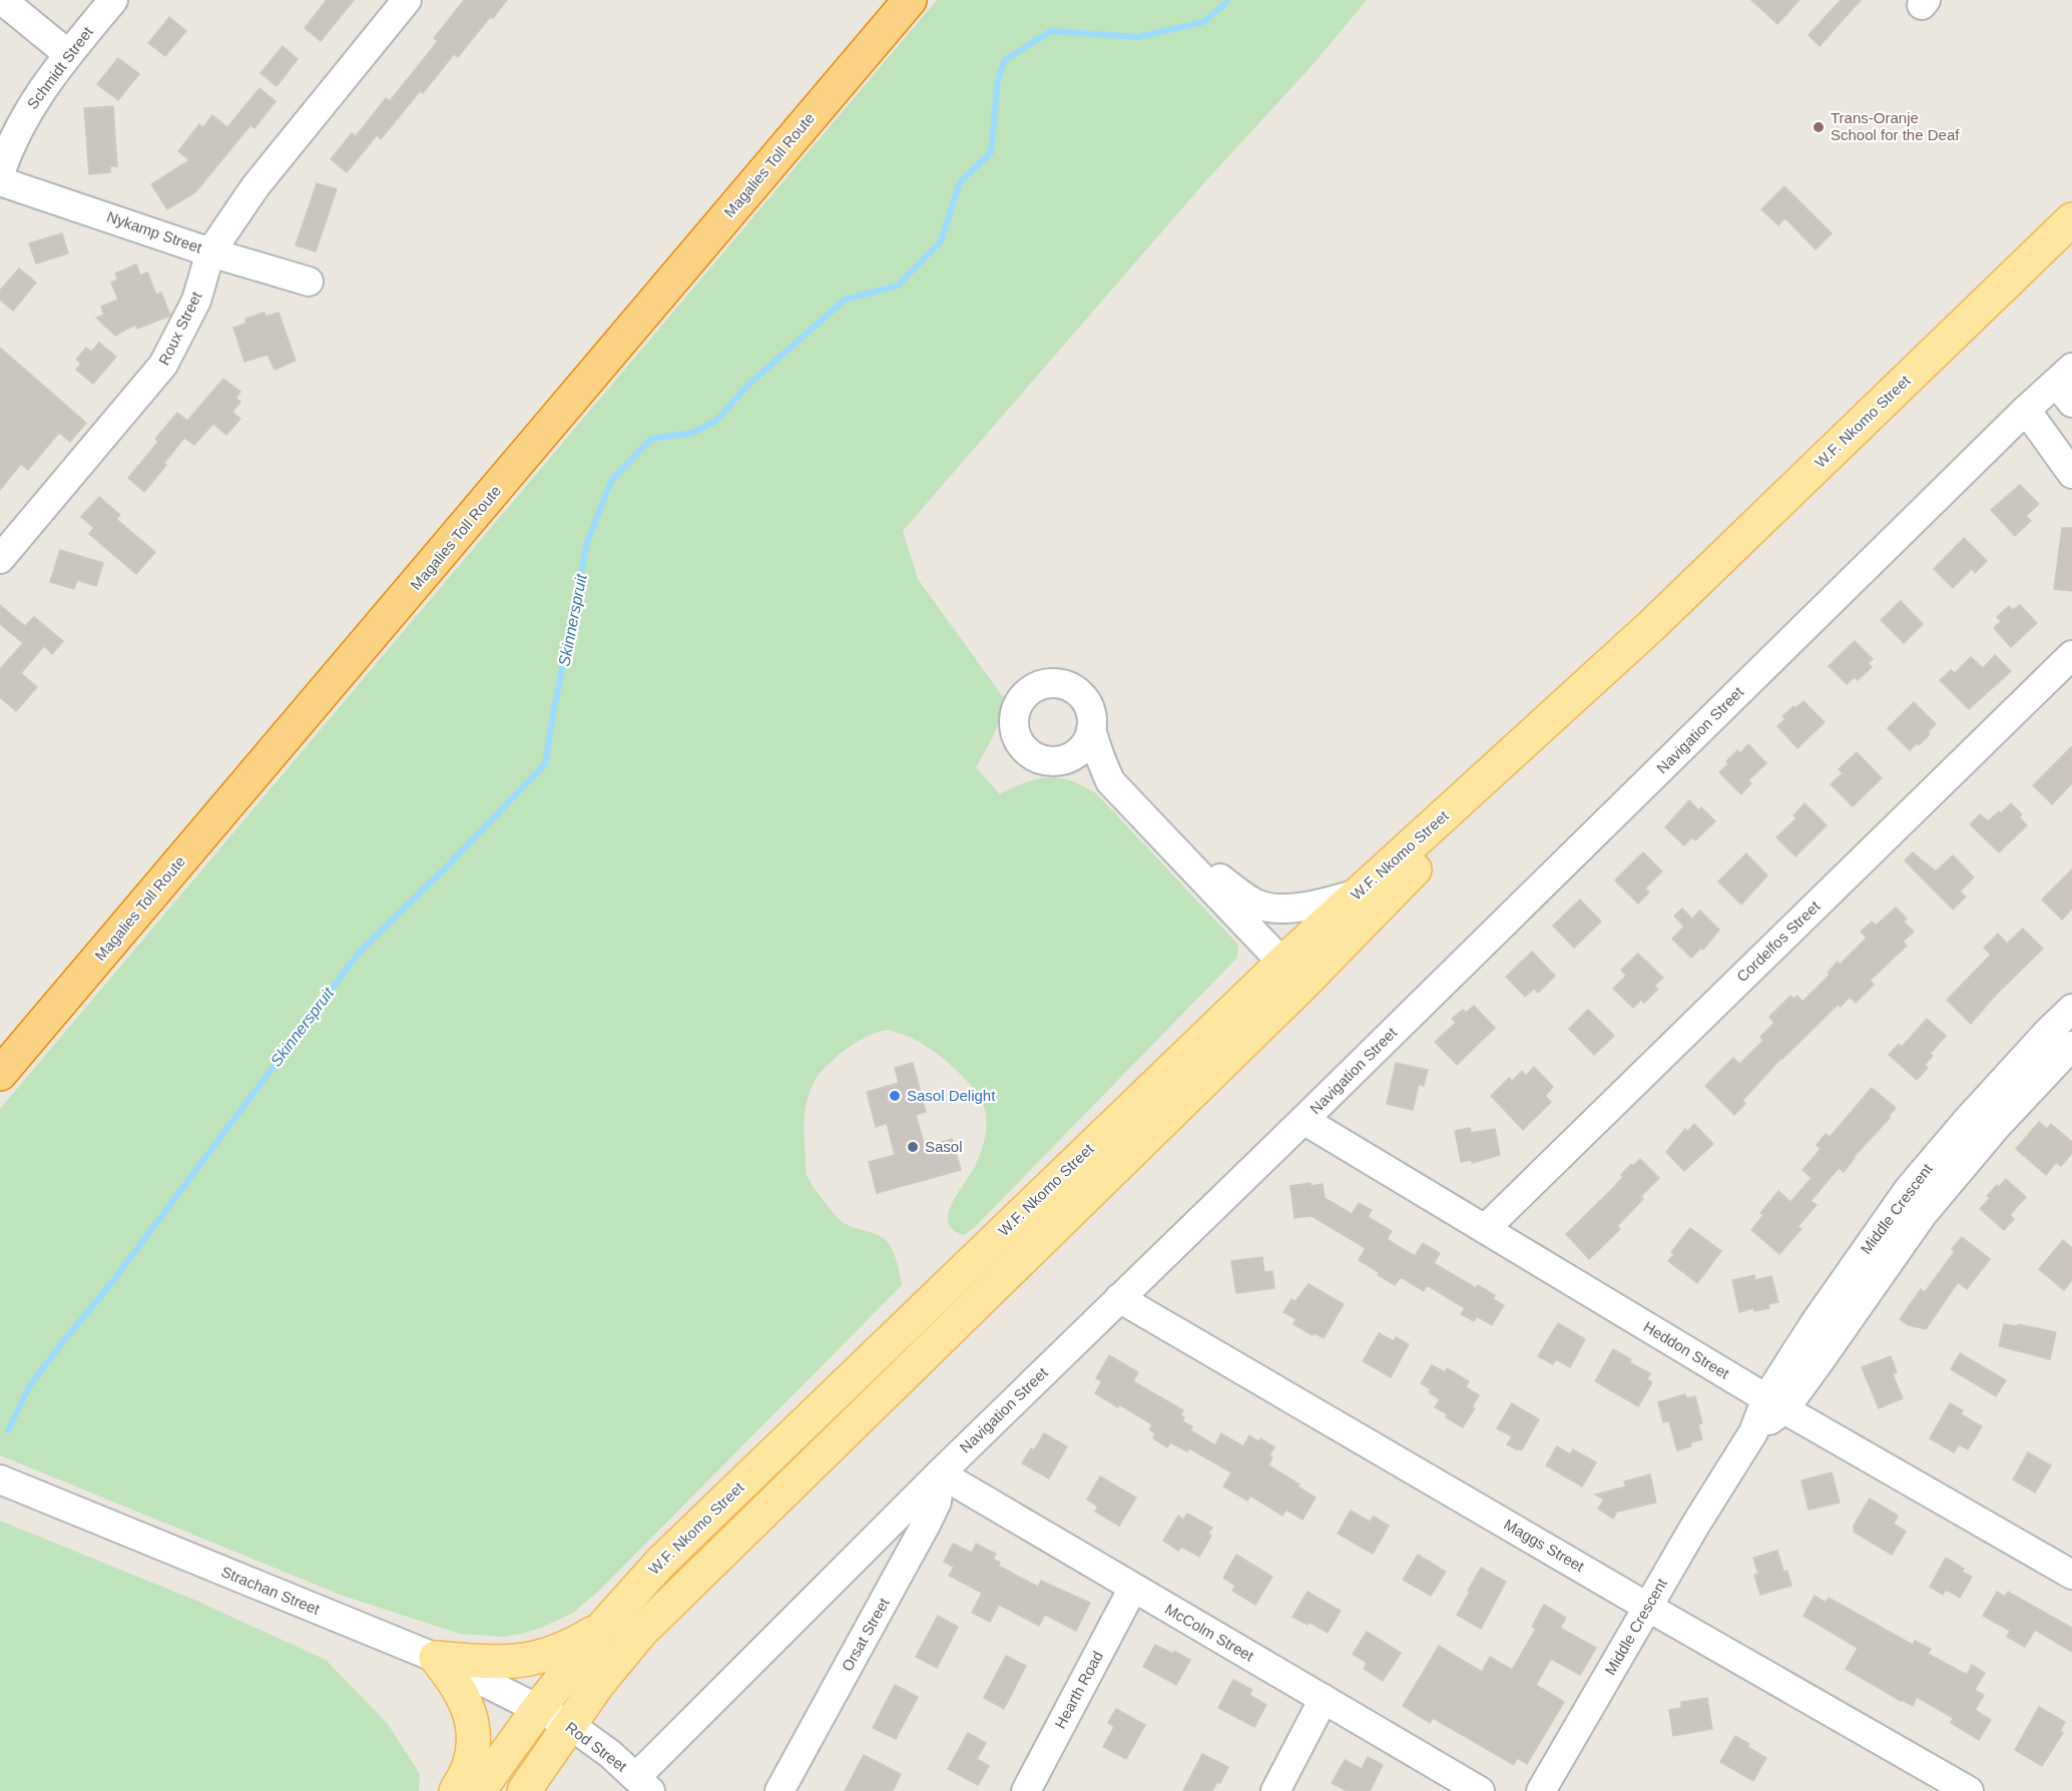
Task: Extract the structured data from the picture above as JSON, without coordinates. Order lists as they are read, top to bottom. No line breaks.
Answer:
{"streets":{"highway":["Magalies Toll Route"],"main road":["W.F. Nkomo Street"],"street":["Schmidt Street","Nykamp Street","Roux Street","Navigation Street","Cordelfos Street","Middle Crescent","Heddon Street","Maggs Street","Strachan Street","McColm Street","Orsat Street","Hearth Road","Rod Street"]},"crossings":[["Nykamp Street","Roux Street"],["W.F. Nkomo Street","Strachan Street"],["W.F. Nkomo Street","Rod Street"],["Navigation Street","Heddon Street"],["Navigation Street","Maggs Street"],["Navigation Street","McColm Street"],["Navigation Street","Orsat Street"],["Navigation Street","Rod Street"],["Cordelfos Street","Heddon Street"],["Middle Crescent","Heddon Street"],["Middle Crescent","Maggs Street"],["Strachan Street","Rod Street"],["McColm Street","Orsat Street"],["McColm Street","Hearth Road"]],"water":["Skinnerspruit"],"places":["Trans-Oranje School for the Deaf","Sasol Delight","Sasol"]}
